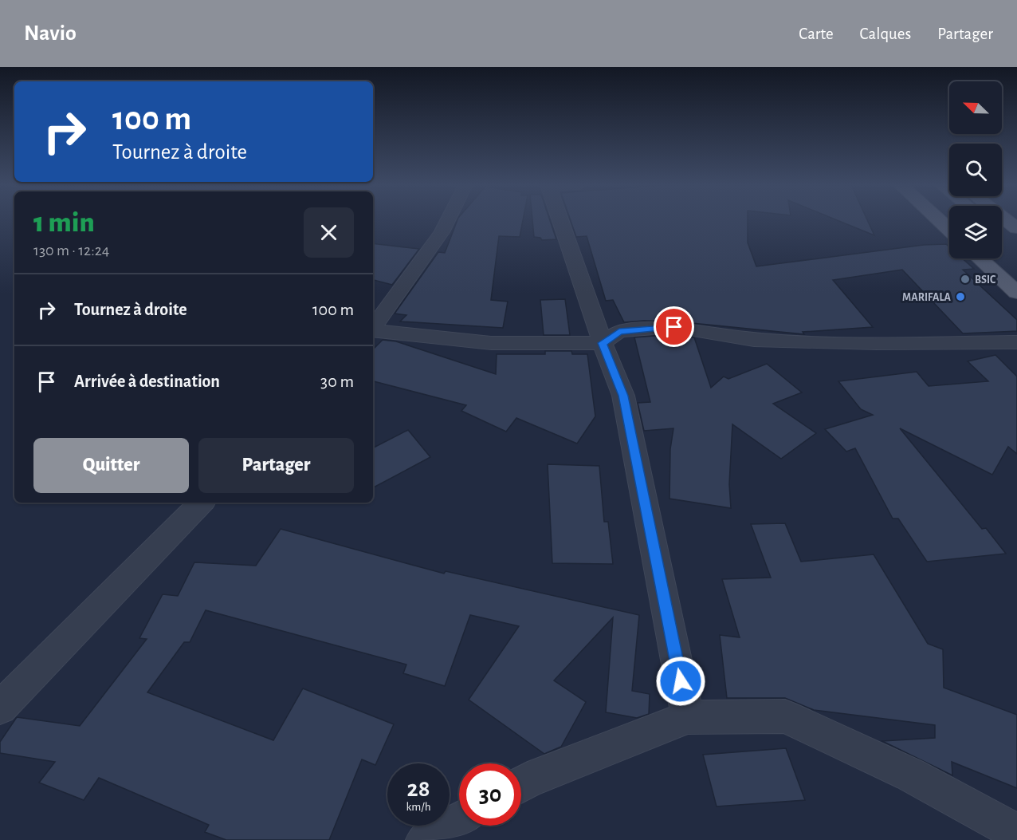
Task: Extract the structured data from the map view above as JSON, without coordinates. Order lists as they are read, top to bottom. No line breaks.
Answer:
{"places":["BSIC","MARIFALA"],"north":"top left","page":{"header":"Navio","nav":["Carte","Calques","Partager"],"turn":["100 m","Tournez à droite"],"heading":["1 min","130 m · 12:24"],"list":[{"name":"Tournez à droite","value":"100 m"},{"name":"Arrivée à destination","value":"30 m"}],"buttons":["Quitter","Partager"],"speed":"28 km/h","limit":"30"}}
